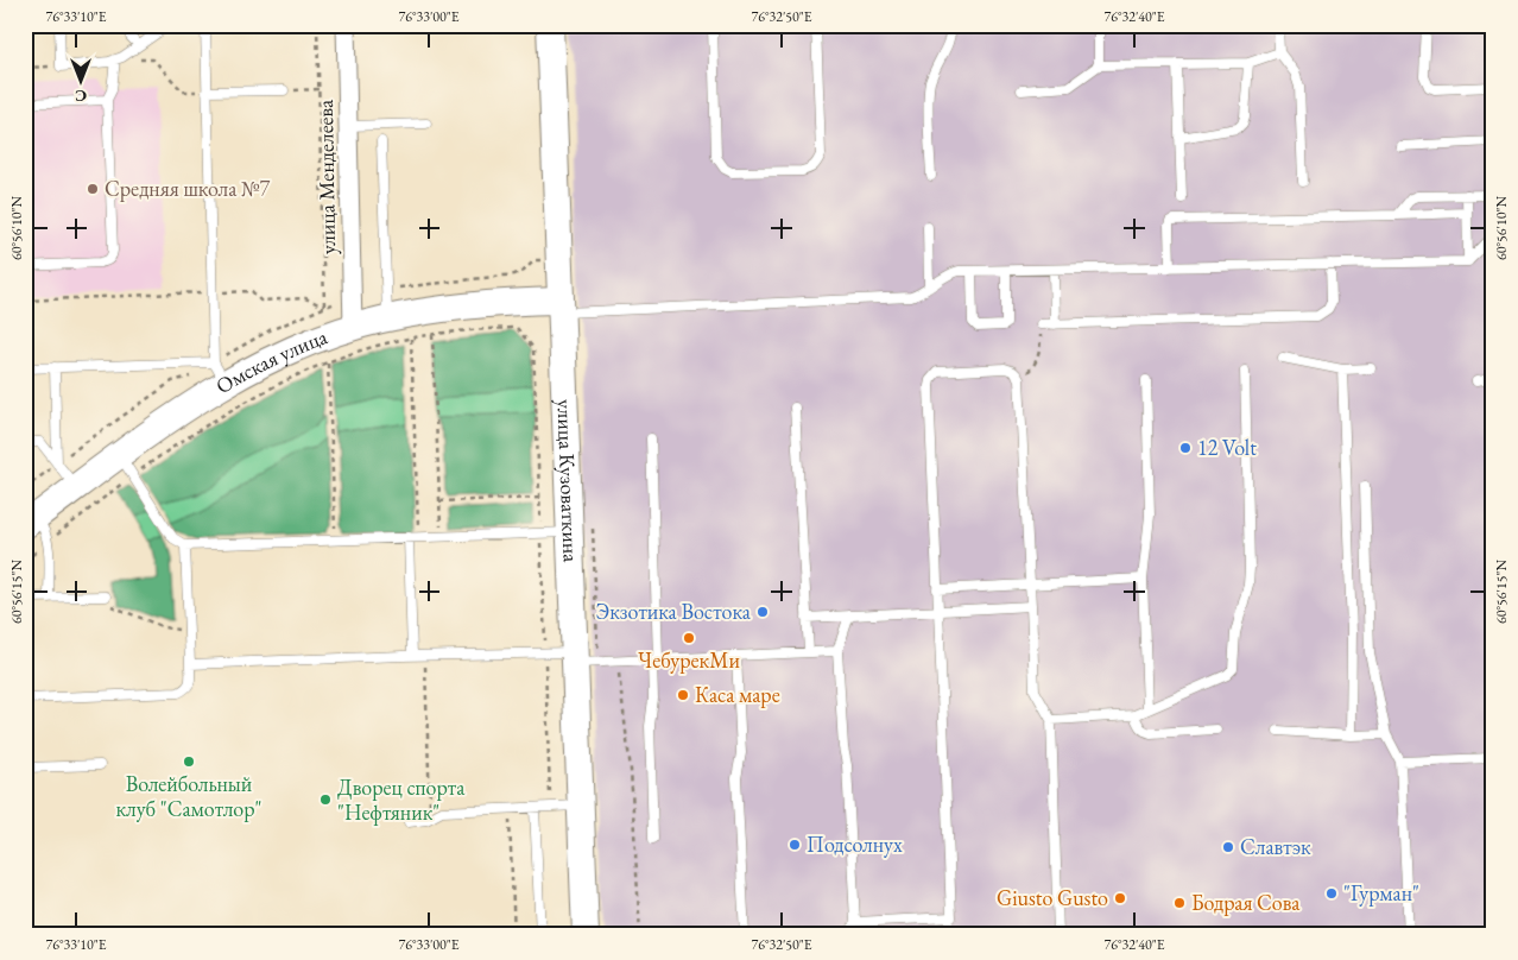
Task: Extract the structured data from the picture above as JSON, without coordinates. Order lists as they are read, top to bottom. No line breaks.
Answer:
{"streets":{"main road":["Омская улица","улица Кузоваткина"],"street":["улица Менделеева"]},"crossings":[["улица Менделеева","Омская улица"],["Омская улица","улица Кузоваткина"]],"places":["Средняя школа №7","12 Volt","Экзотика Востока","ЧебурекМи","Каса маре","Волейбольный клуб \"Самотлор\"","Дворец спорта \"Нефтяник\"","Подсолнух","Славтэк","\"Гурман\"","Giusto Gusto","Бодрая Сова"],"north":"bottom","coordinates":["76°33'10\"E","76°33'00\"E","76°32'50\"E","76°32'40\"E","60°56'10\"N","60°56'15\"N"]}
